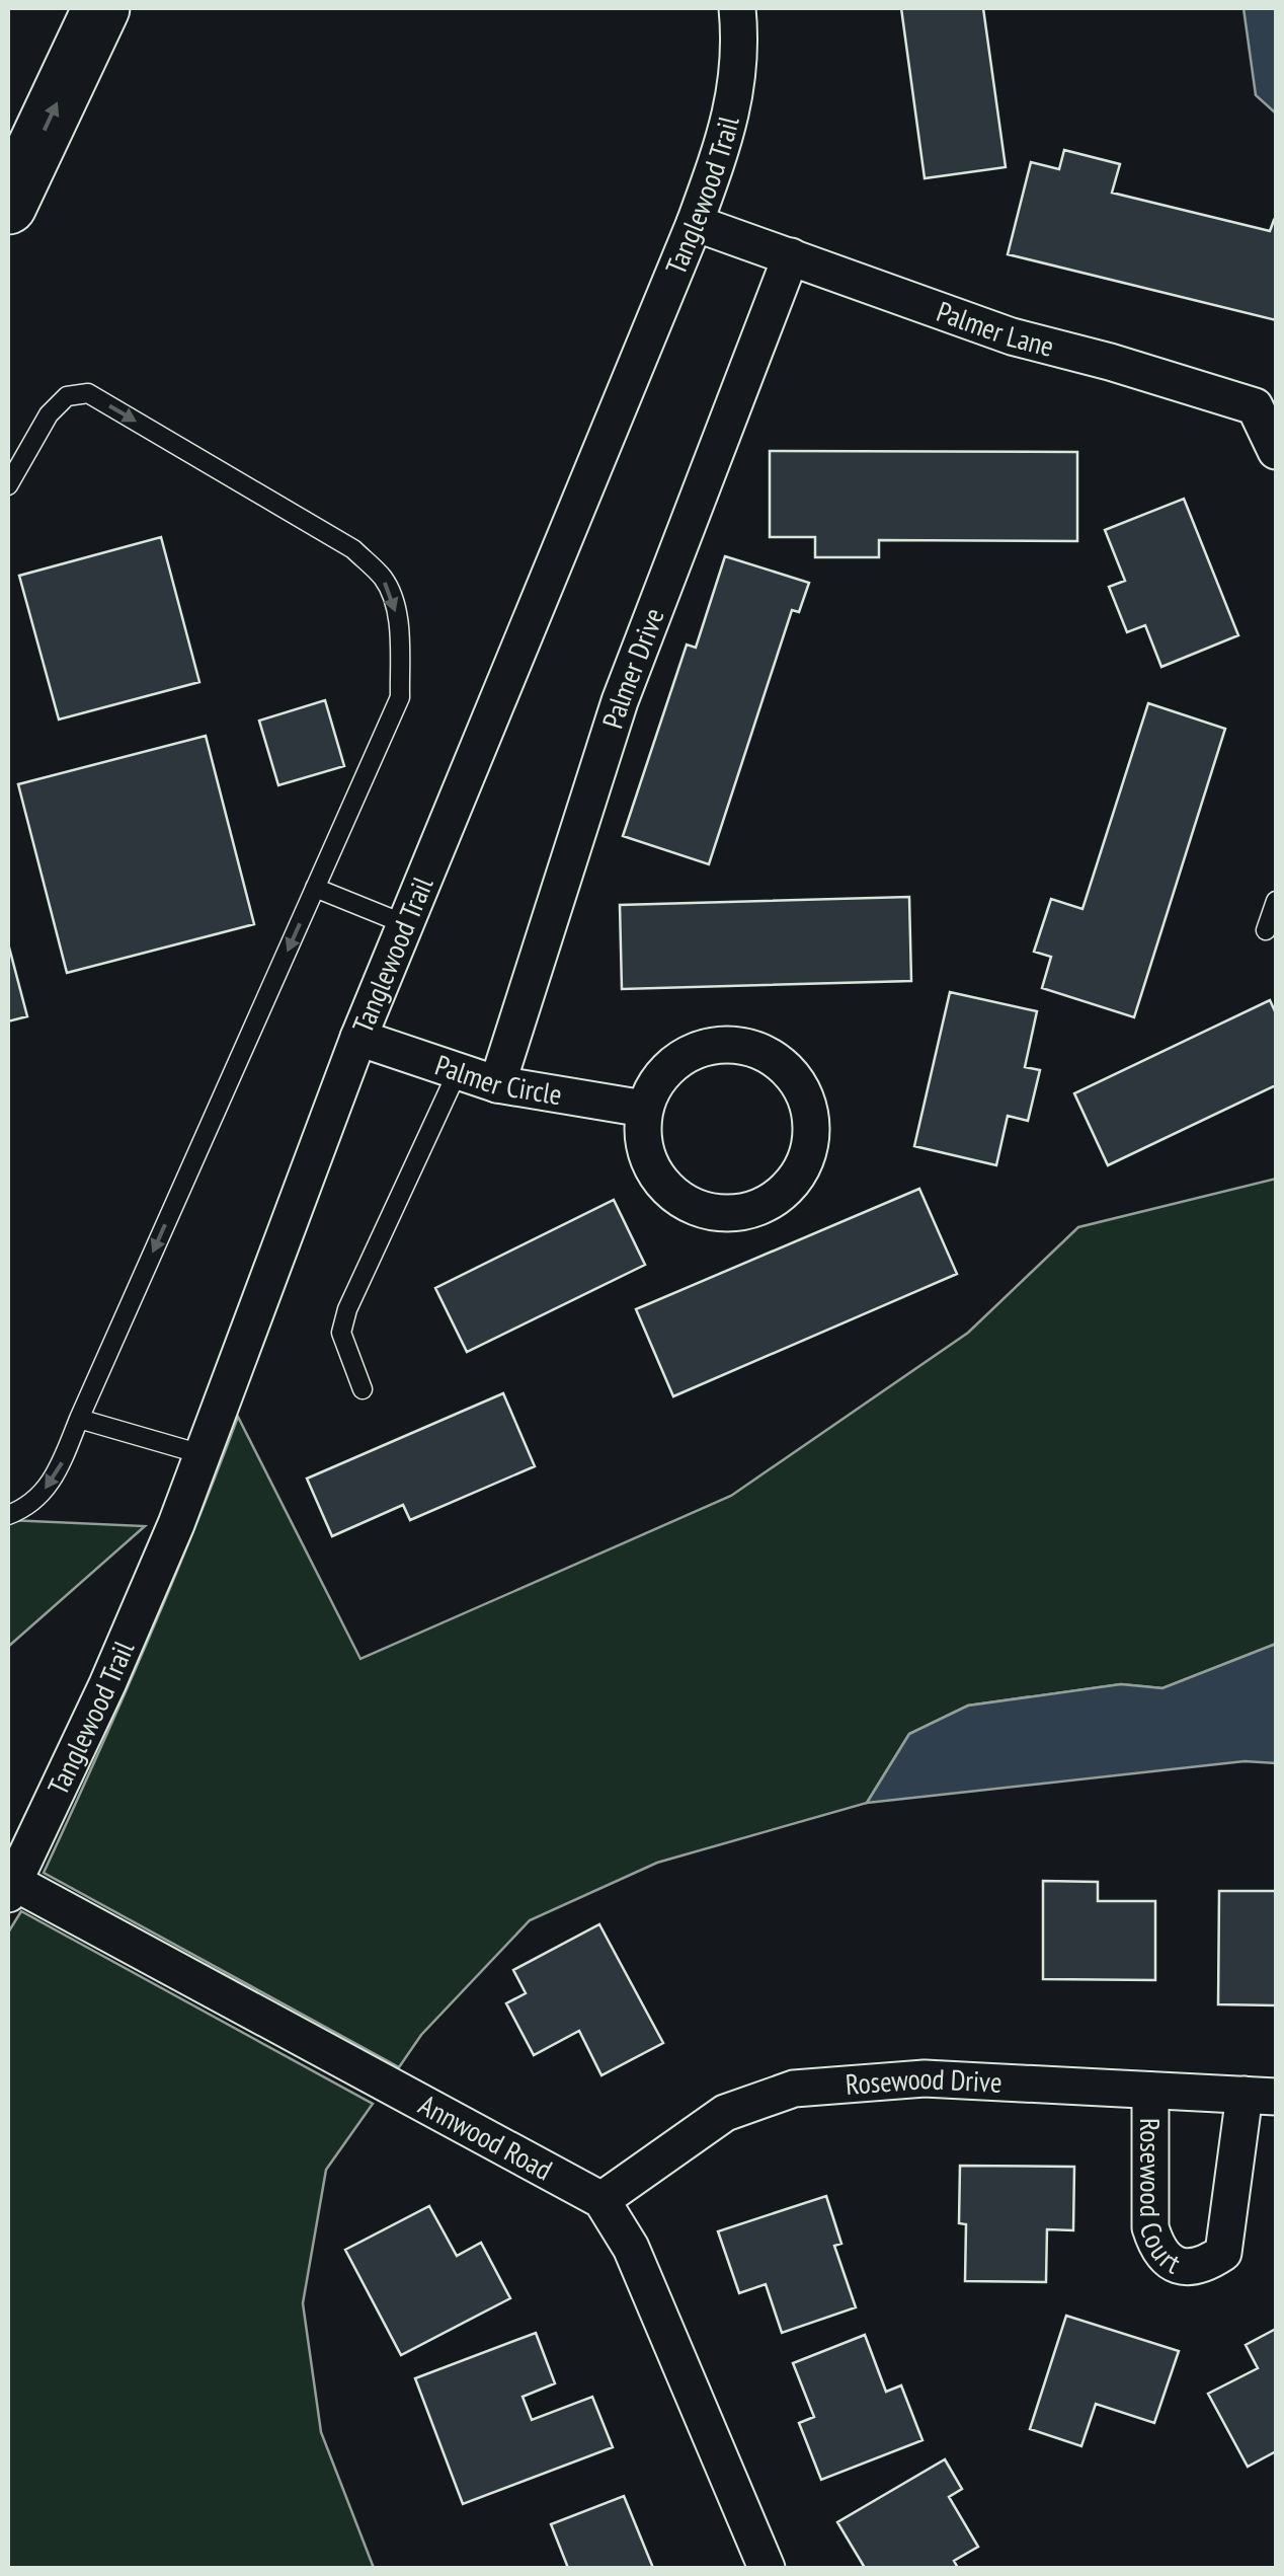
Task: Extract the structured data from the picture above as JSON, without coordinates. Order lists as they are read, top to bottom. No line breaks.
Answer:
{"streets":{"street":["Tanglewood Trail","Palmer Lane","Palmer Drive","Palmer Circle","Rosewood Drive","Annwood Road","Rosewood Court"]},"crossings":[["Tanglewood Trail","Palmer Lane"],["Tanglewood Trail","Palmer Circle"],["Tanglewood Trail","Annwood Road"],["Palmer Lane","Palmer Drive"],["Palmer Drive","Palmer Circle"],["Rosewood Drive","Annwood Road"],["Rosewood Drive","Rosewood Court"]]}
